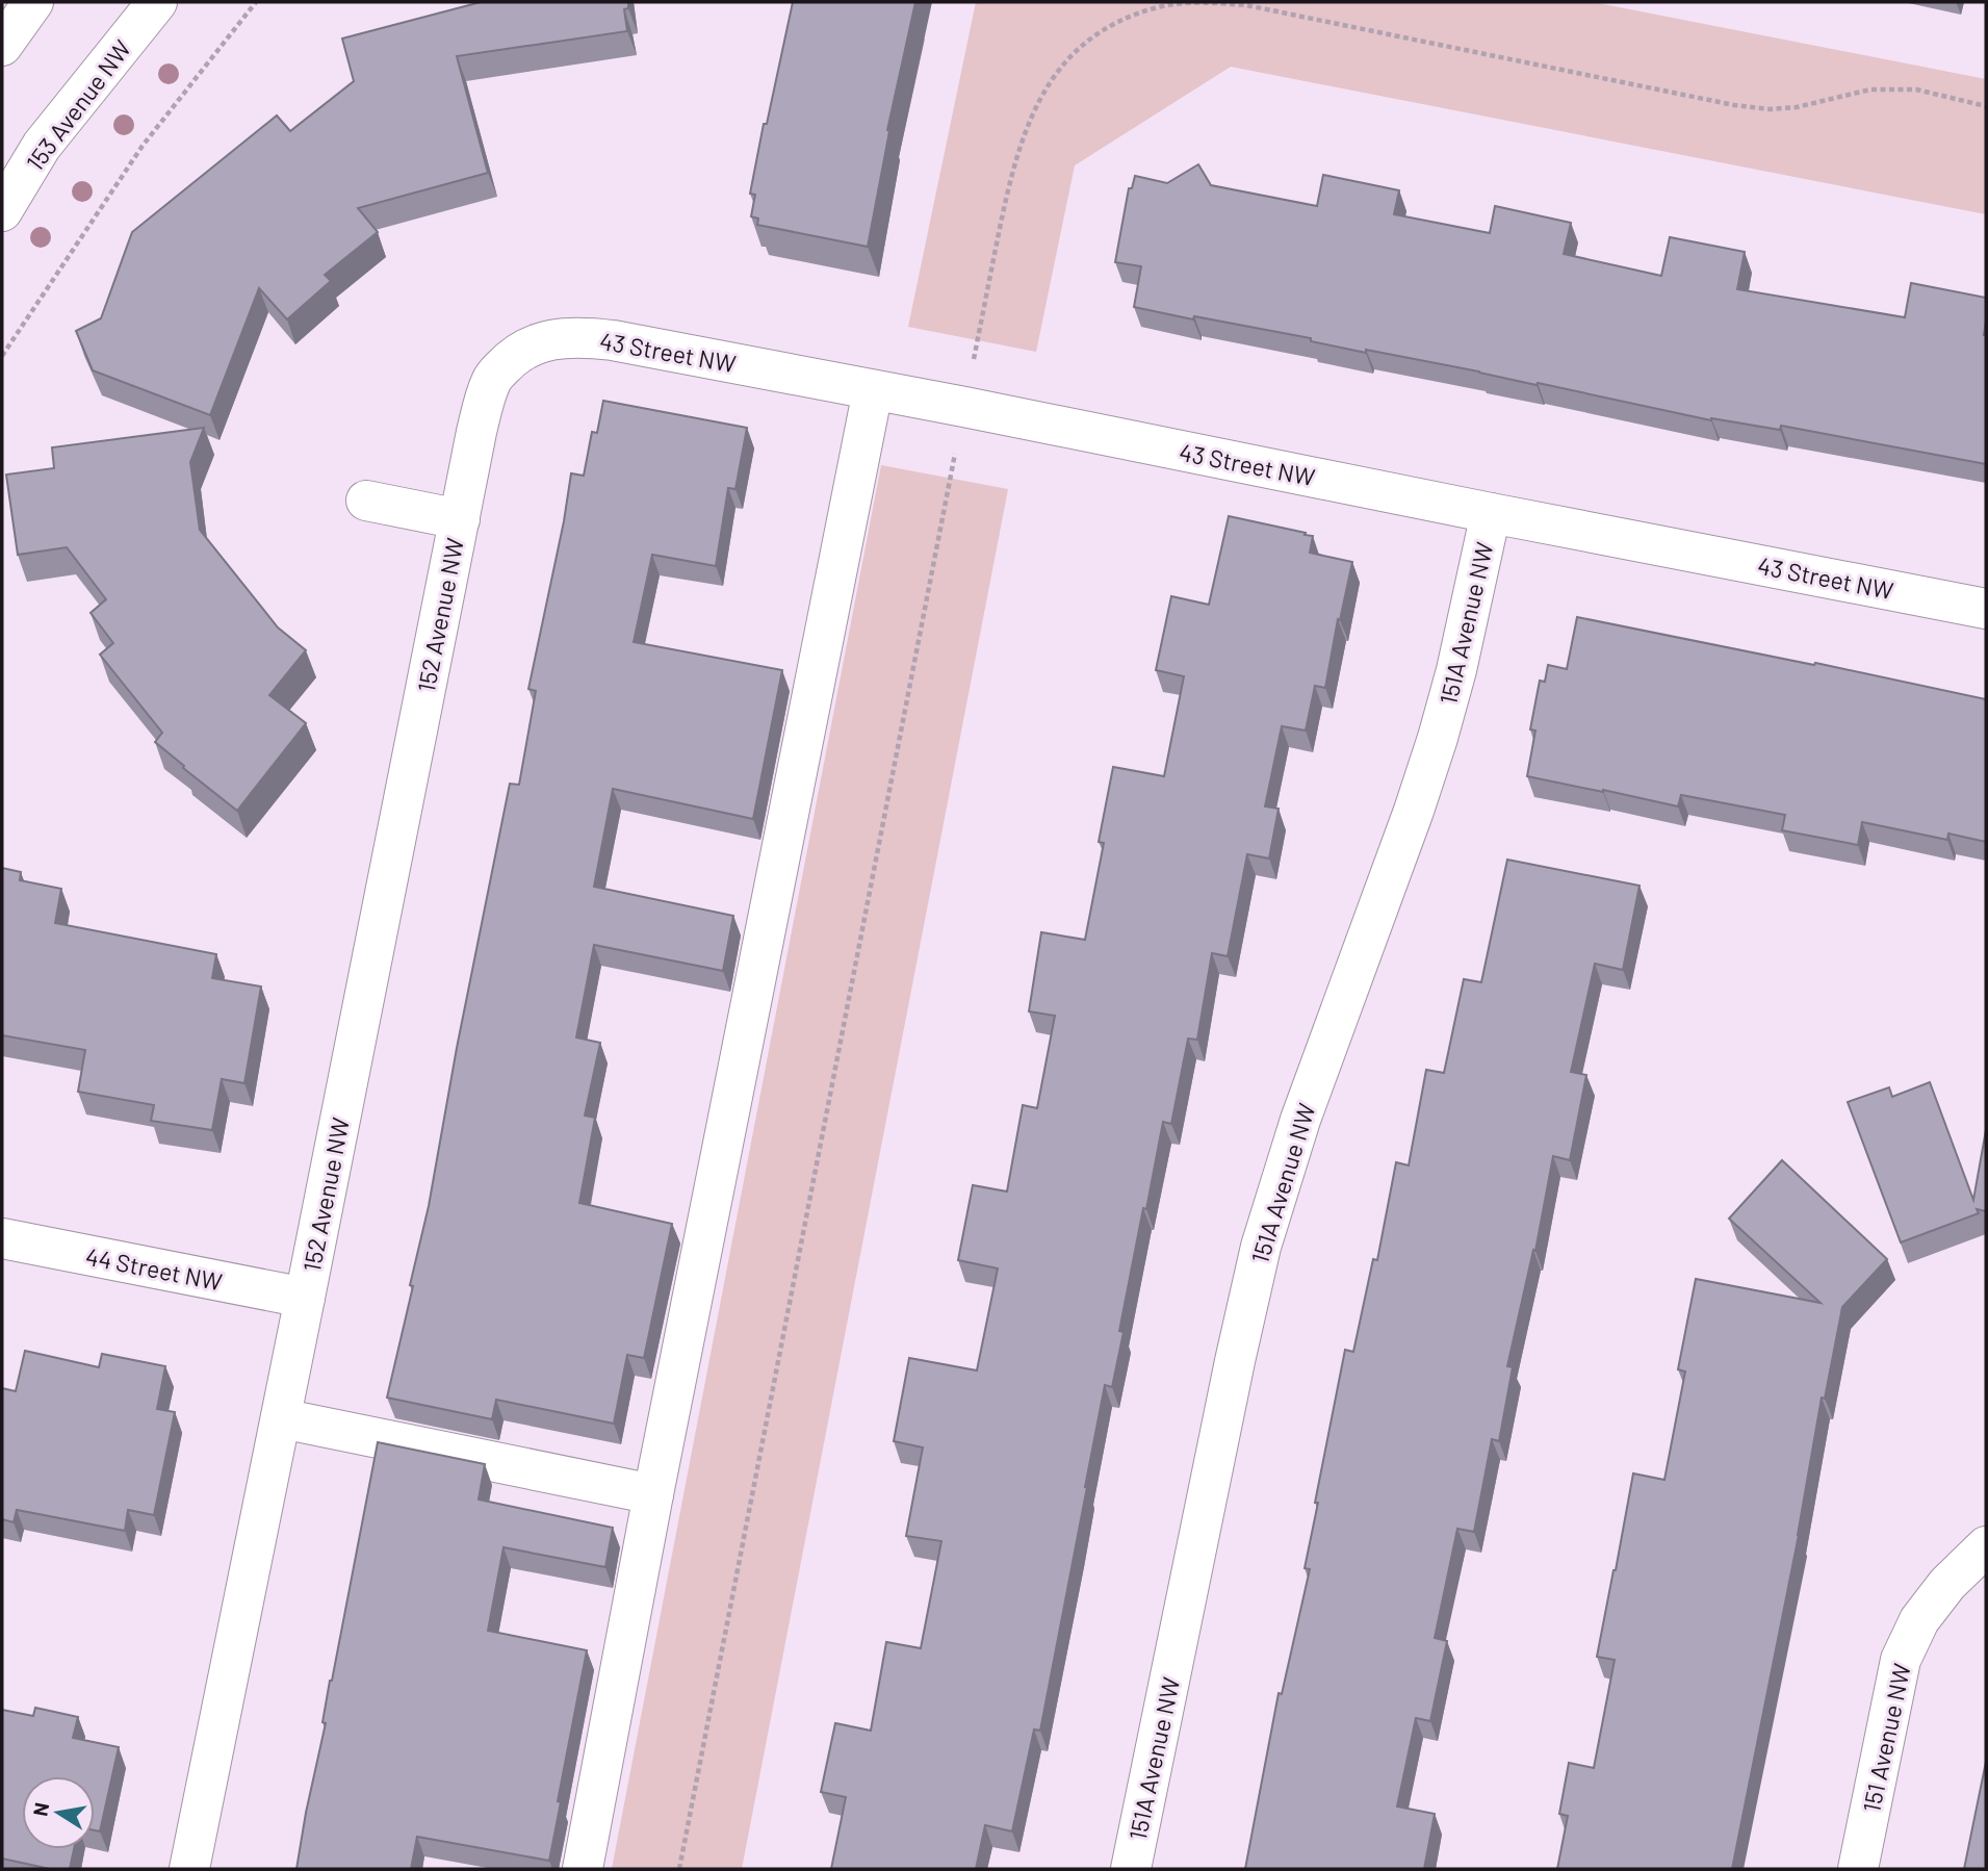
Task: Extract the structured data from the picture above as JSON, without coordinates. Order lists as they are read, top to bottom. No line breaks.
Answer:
{"streets":{"street":["153 Avenue NW","43 Street NW","152 Avenue NW","151A Avenue NW","44 Street NW","151 Avenue NW"]},"crossings":[["43 Street NW","152 Avenue NW"],["43 Street NW","151A Avenue NW"],["152 Avenue NW","44 Street NW"]],"north":"left"}
